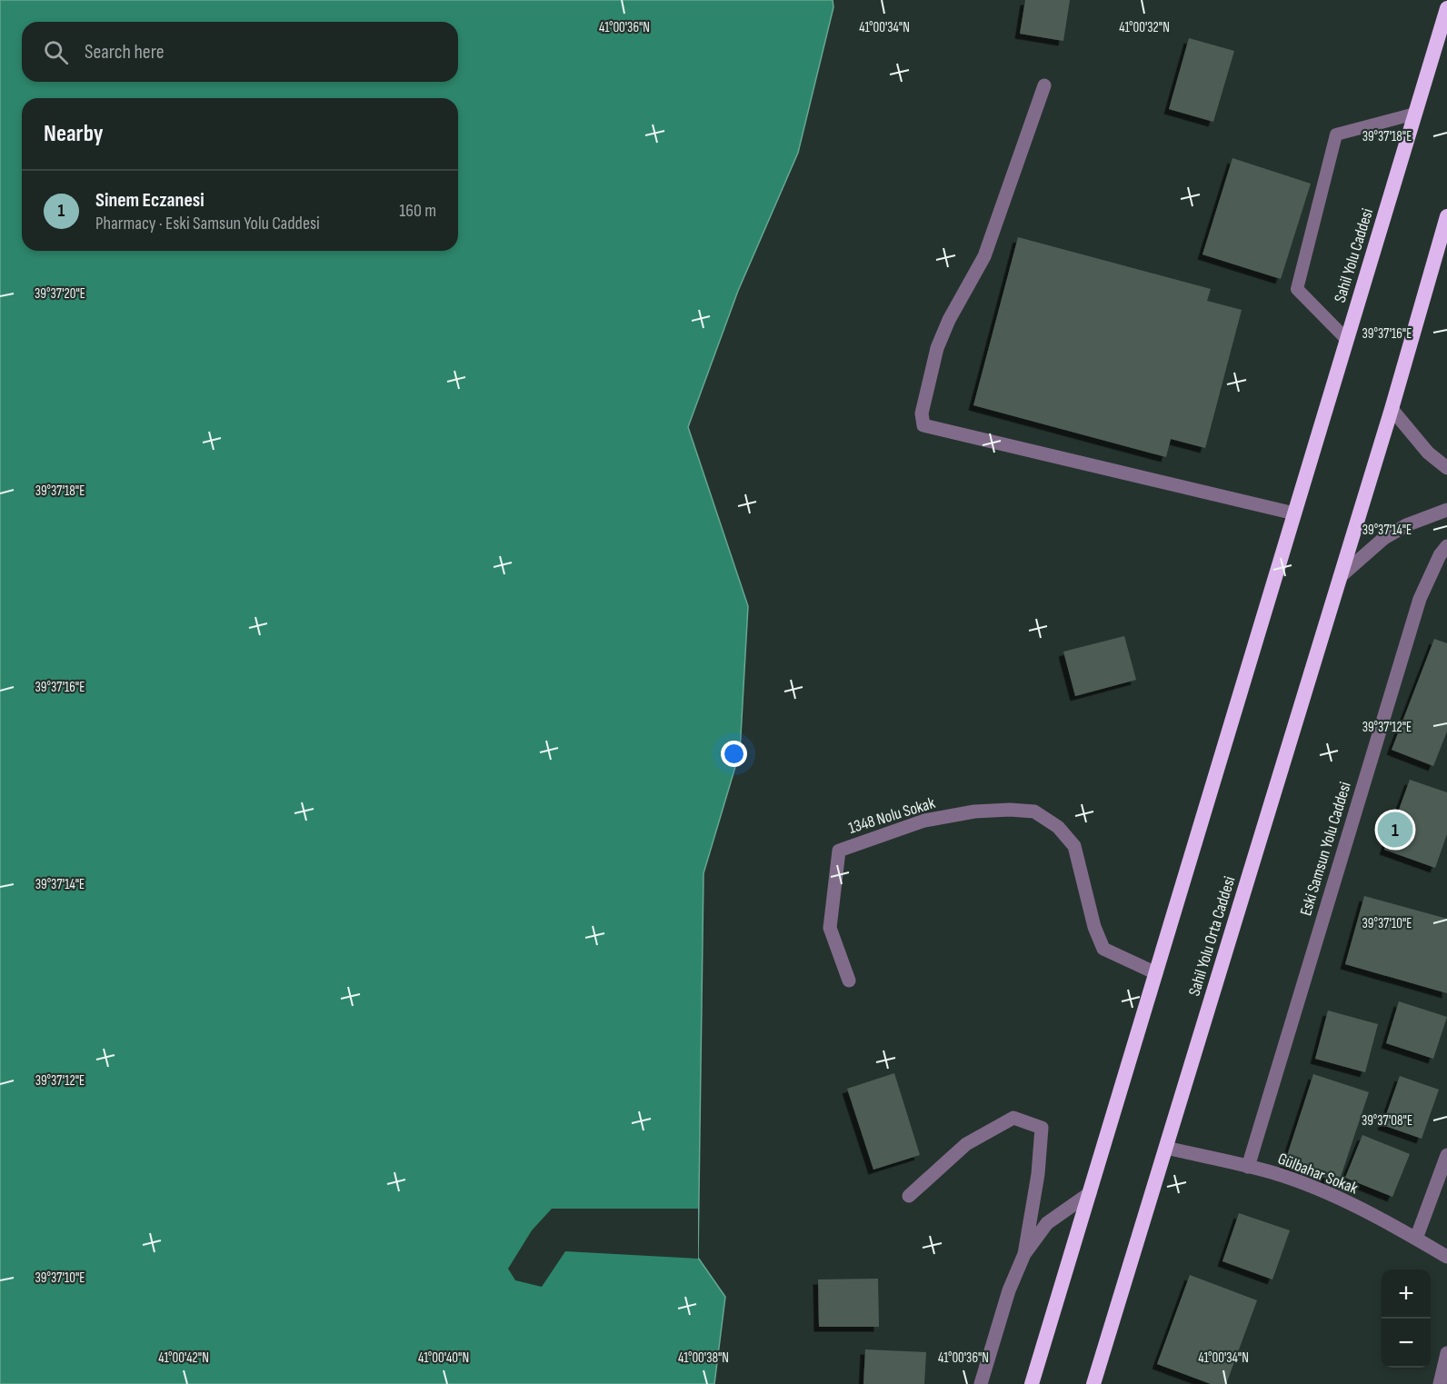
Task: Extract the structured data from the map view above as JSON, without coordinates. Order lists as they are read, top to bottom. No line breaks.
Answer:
{"streets":{"highway":["Sahil Yolu Caddesi","Sahil Yolu Orta Caddesi"],"street":["1348 Nolu Sokak","Eski Samsun Yolu Caddesi","Gülbahar Sokak"]},"crossings":[["Eski Samsun Yolu Caddesi","Gülbahar Sokak"],["Sahil Yolu Orta Caddesi","Gülbahar Sokak"]],"page":{"search":"Search here","heading":"Nearby","list":[{"mark":"1","name":"Sinem Eczanesi","note":"Pharmacy · Eski Samsun Yolu Caddesi","value":"160 m"}],"pins":"1","map_buttons":["+","−"]},"coordinates":["41°00'36\"N","41°00'34\"N","41°00'32\"N","39°37'18\"E","39°37'20\"E","39°37'16\"E","39°37'14\"E","39°37'12\"E","39°37'10\"E","39°37'08\"E","41°00'42\"N","41°00'40\"N","41°00'38\"N"]}
